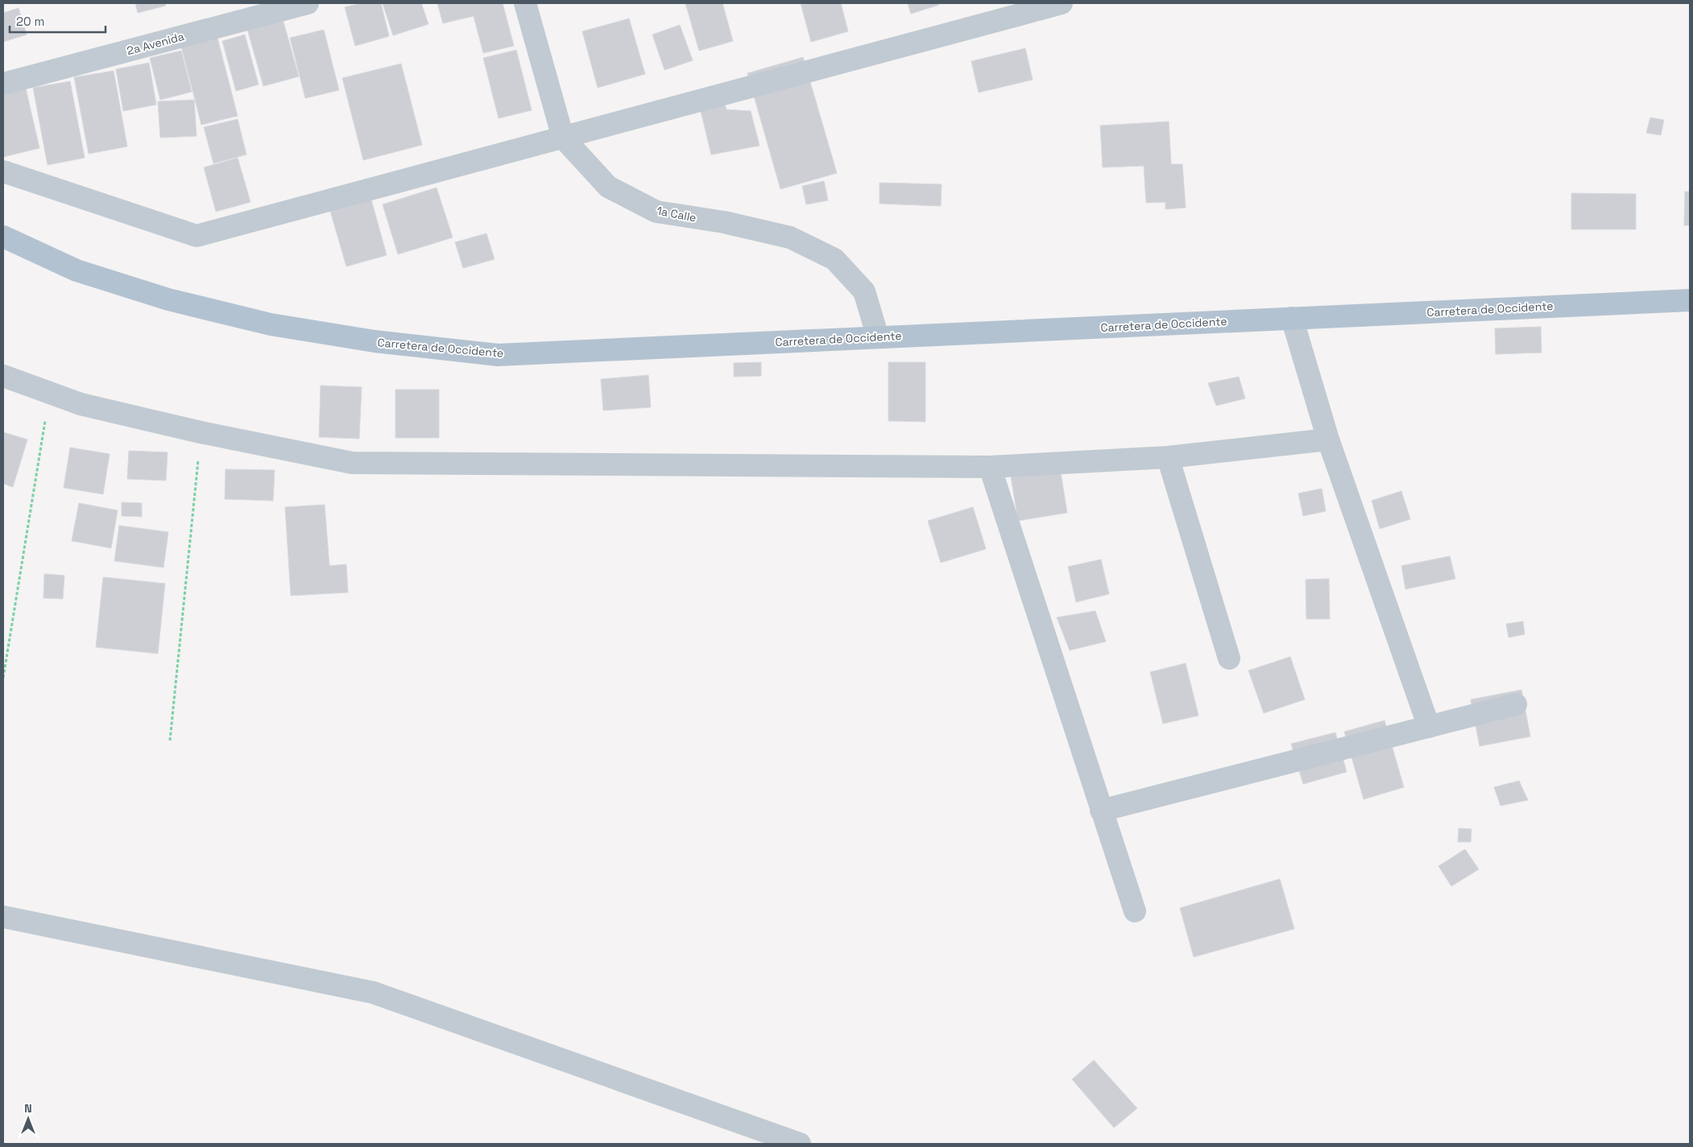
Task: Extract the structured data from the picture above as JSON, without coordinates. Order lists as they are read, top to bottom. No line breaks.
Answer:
{"streets":{"main road":["Carretera de Occidente"],"street":["2a Avenida","1a Calle"]},"crossings":[["1a Calle","Carretera de Occidente"]],"scale_bar":"20 m","north":"top"}
